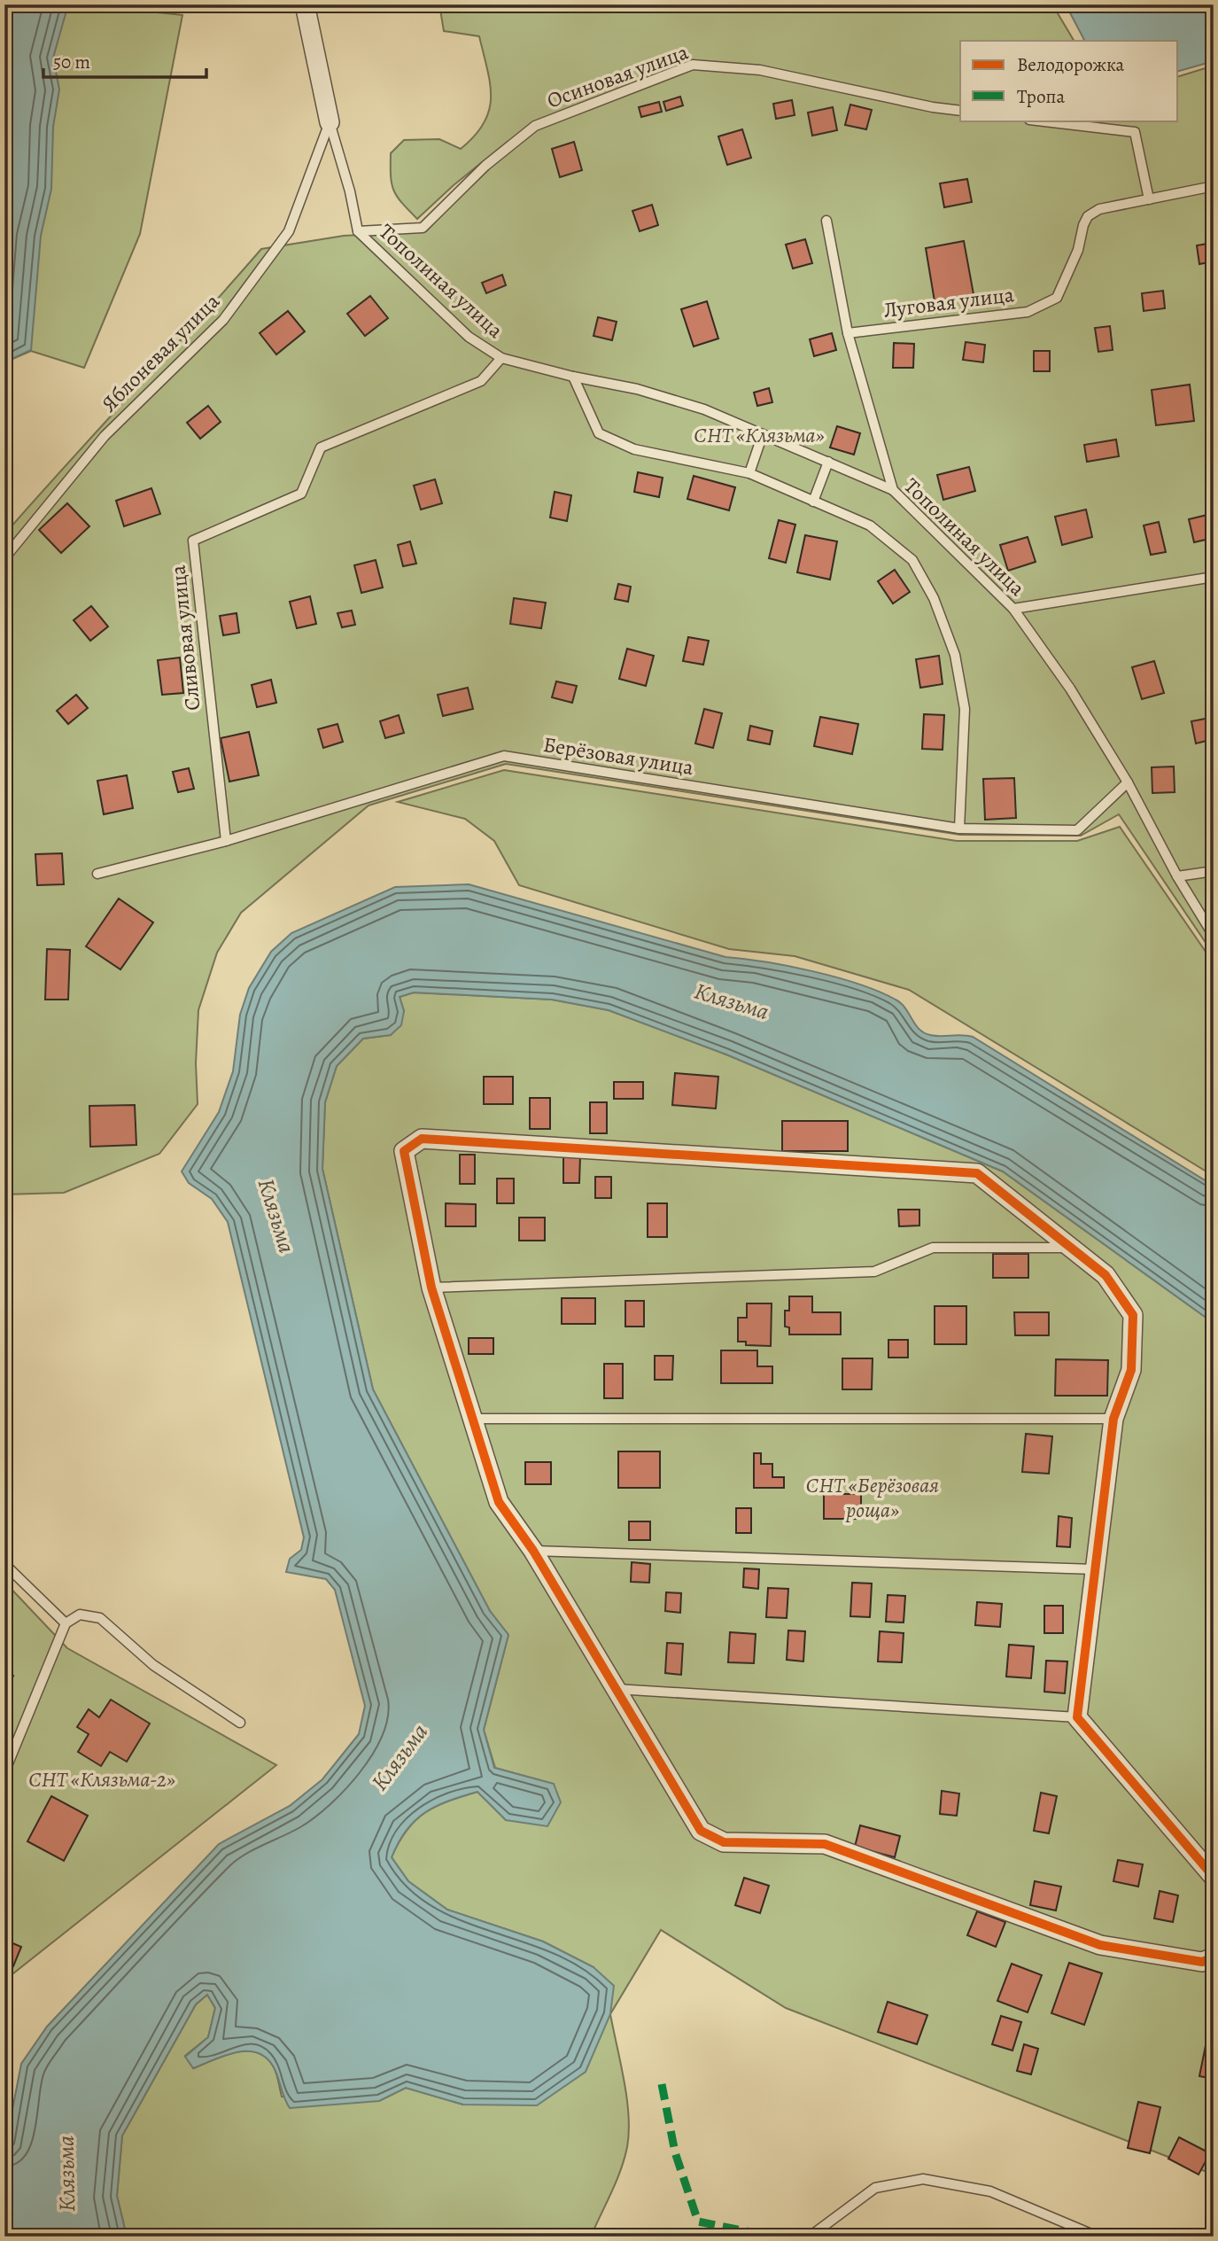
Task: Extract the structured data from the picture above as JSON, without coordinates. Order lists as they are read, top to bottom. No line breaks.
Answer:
{"streets":{"lane":["Осиновая улица","Тополиная улица","Луговая улица","Яблоневая улица","Сливовая улица","Берёзовая улица"]},"crossings":[["Осиновая улица","Тополиная улица"],["Тополиная улица","Яблоневая улица"],["Тополиная улица","Сливовая улица"],["Тополиная улица","Берёзовая улица"],["Сливовая улица","Берёзовая улица"]],"water":["Клязьма"],"parks":["СНТ «Клязьма»","СНТ «Берёзовая роща»","СНТ «Клязьма-2»"],"legend":["Велодорожка","Тропа"],"scale_bar":"50 m"}
